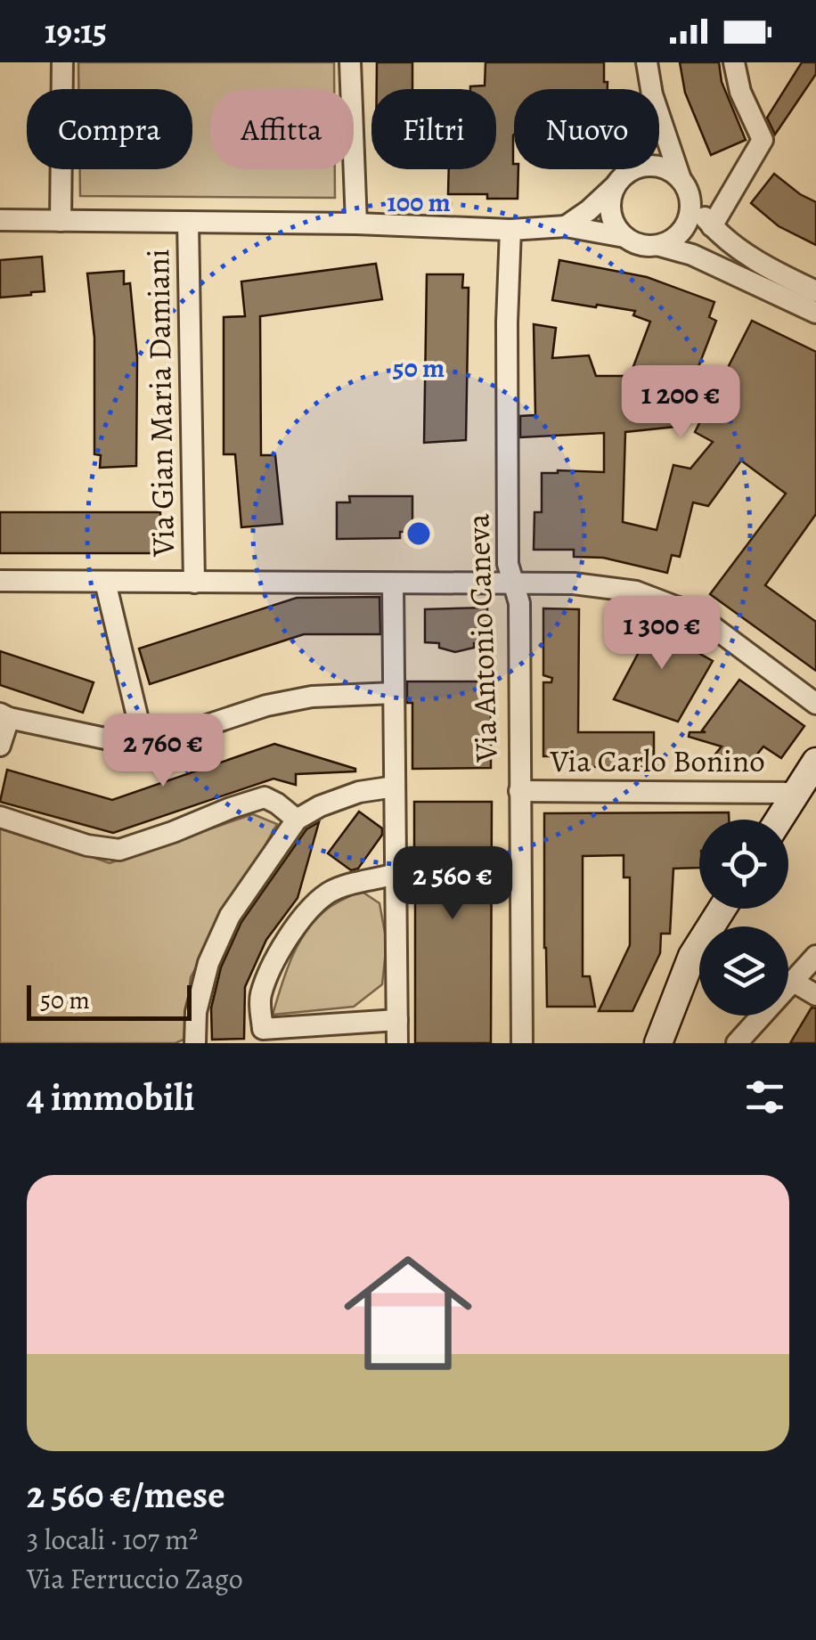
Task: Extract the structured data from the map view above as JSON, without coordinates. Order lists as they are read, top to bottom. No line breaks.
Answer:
{"streets":{"street":["Via Gian Maria Damiani","Via Antonio Caneva","Via Carlo Bonino"]},"crossings":[["Via Gian Maria Damiani","Via Antonio Caneva"],["Via Antonio Caneva","Via Carlo Bonino"]],"scale_bar":"50 m","page":{"status":"19:15","chip":["Compra","Affitta","Filtri","Nuovo"],"price":["1 200 €","1 300 €","2 760 €","2 560 €"],"scale":"50 m","heading":"4 immobili","list":[{"name":"2 560 €/mese","note":"3 locali · 107 m² · Via Ferruccio Zago"}]},"rings":["100 m","50 m"]}
